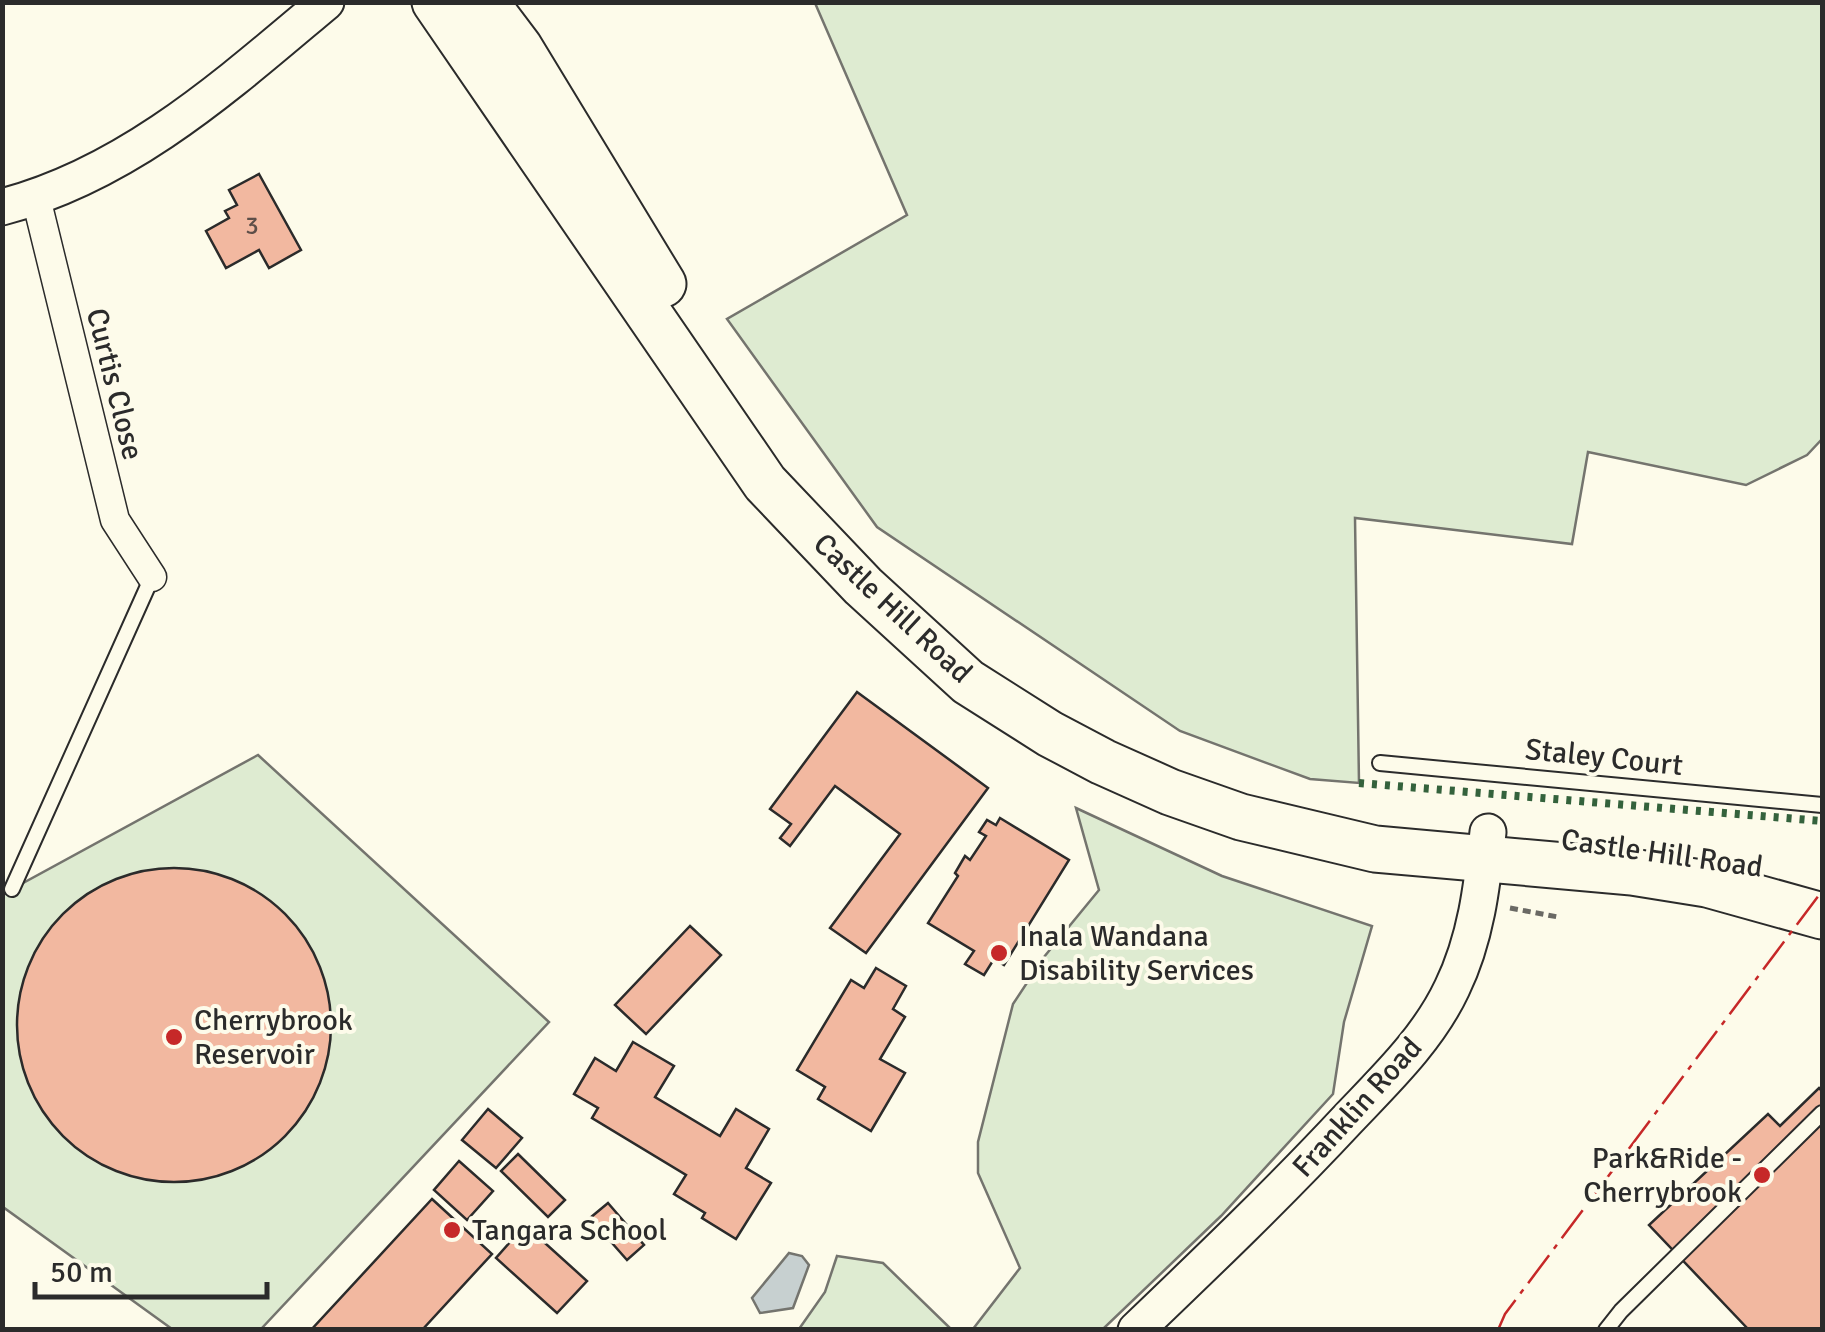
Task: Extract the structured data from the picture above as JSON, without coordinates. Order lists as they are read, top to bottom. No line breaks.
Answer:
{"streets":{"main road":["Castle Hill Road"],"street":["Curtis Close","Franklin Road"],"lane":["Staley Court"]},"crossings":[["Castle Hill Road","Franklin Road"]],"places":["Inala Wandana Disability Services","Cherrybrook Reservoir","Park&Ride - Cherrybrook","Tangara School"],"house_numbers":["3"],"scale_bar":"50 m"}
